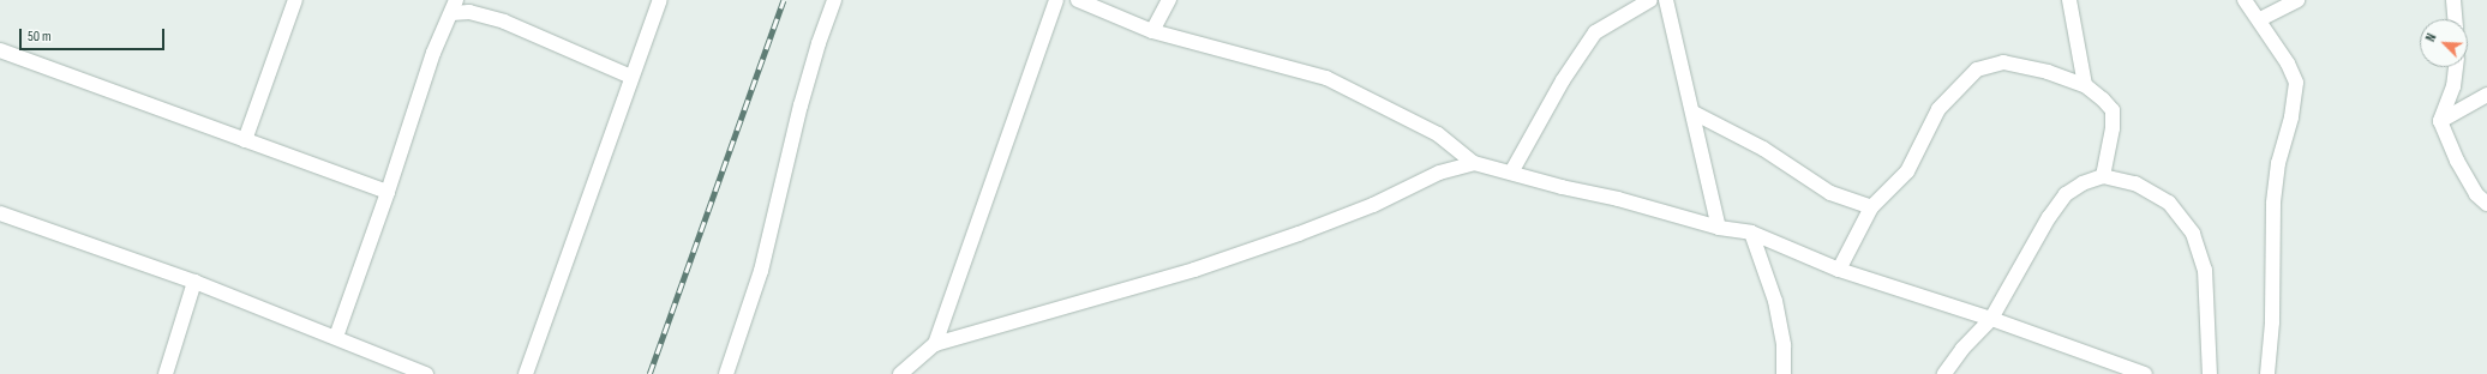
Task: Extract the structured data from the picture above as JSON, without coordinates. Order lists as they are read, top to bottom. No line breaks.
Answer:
{"scale_bar":"50 m","north":"top left"}
